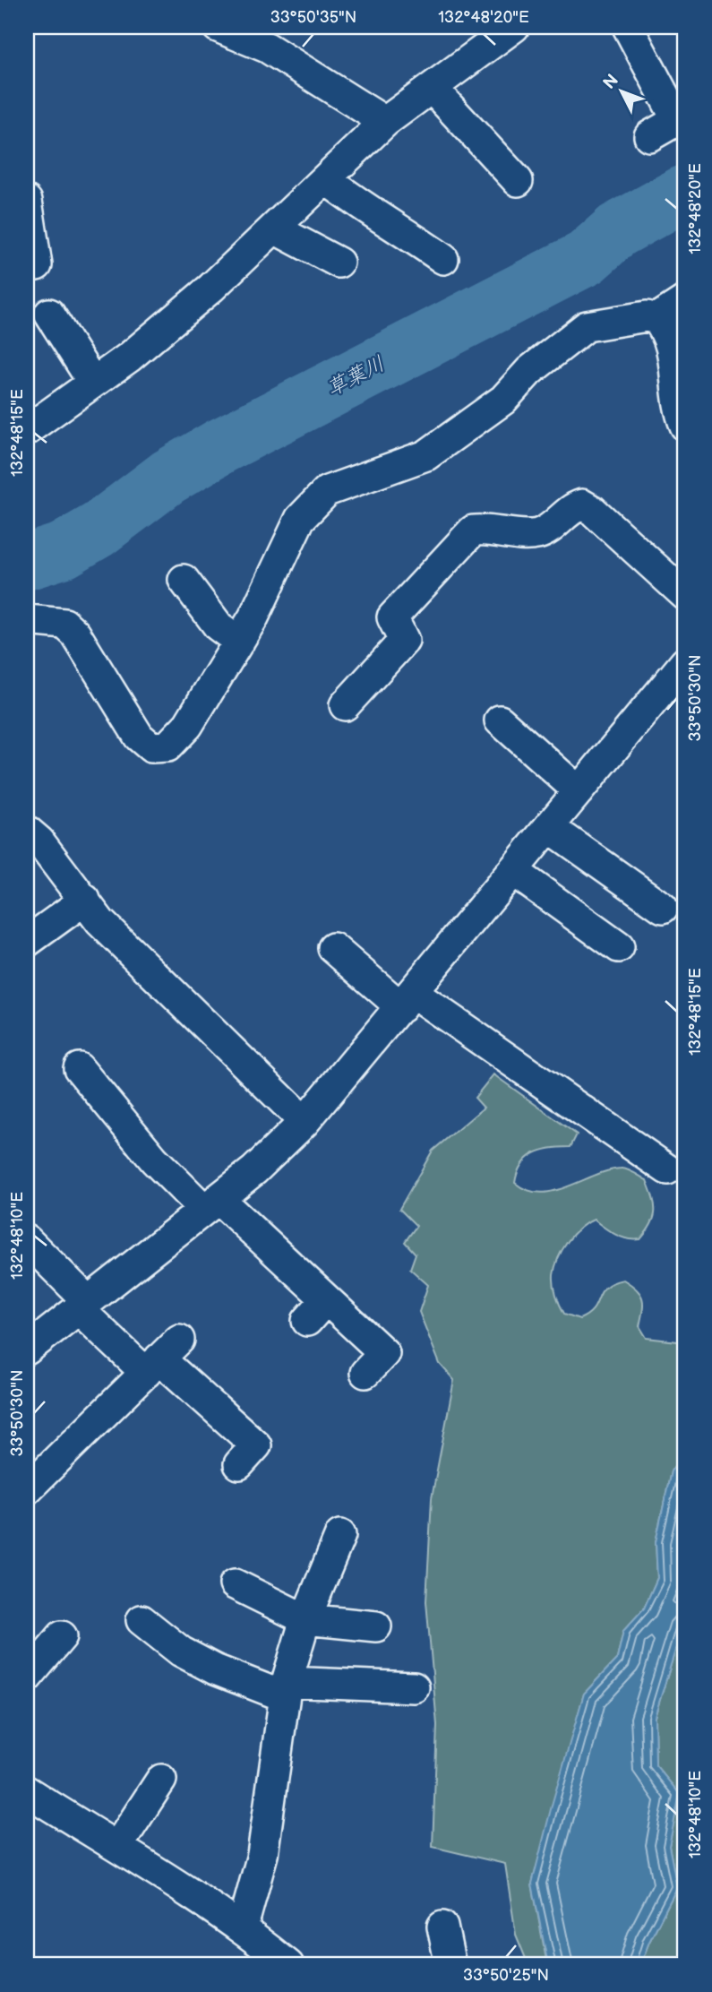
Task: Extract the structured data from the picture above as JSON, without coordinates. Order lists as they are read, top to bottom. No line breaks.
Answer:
{"water":["草葉川"],"north":"top left","coordinates":["33°50'35\"N","132°48'20\"E","132°48'15\"E","33°50'30\"N","132°48'10\"E","33°50'25\"N"]}
